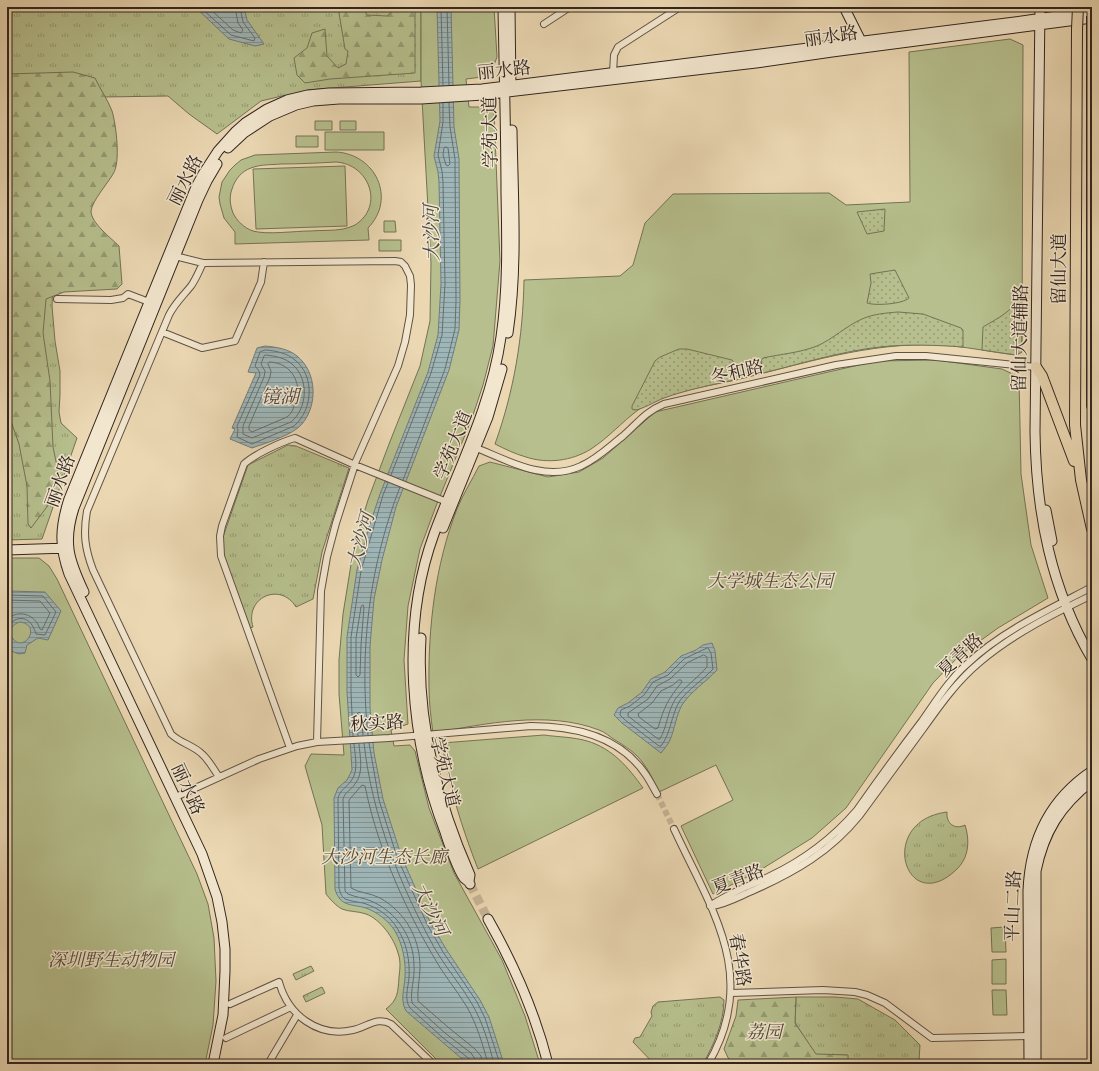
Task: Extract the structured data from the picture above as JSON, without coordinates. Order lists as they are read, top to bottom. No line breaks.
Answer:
{"streets":{"main road":["丽水路","学苑大道","留仙大道","留仙大道辅路","平山二路"],"street":["冬和路","夏青路","秋实路","春华路"]},"crossings":[["丽水路","学苑大道"],["丽水路","留仙大道"],["丽水路","留仙大道辅路"],["丽水路","秋实路"],["学苑大道","冬和路"],["学苑大道","秋实路"],["留仙大道辅路","冬和路"],["留仙大道辅路","夏青路"],["夏青路","春华路"]],"water":["大沙河","镜湖"],"parks":["大学城生态公园","大沙河生态长廊","深圳野生动物园","荔园"]}
